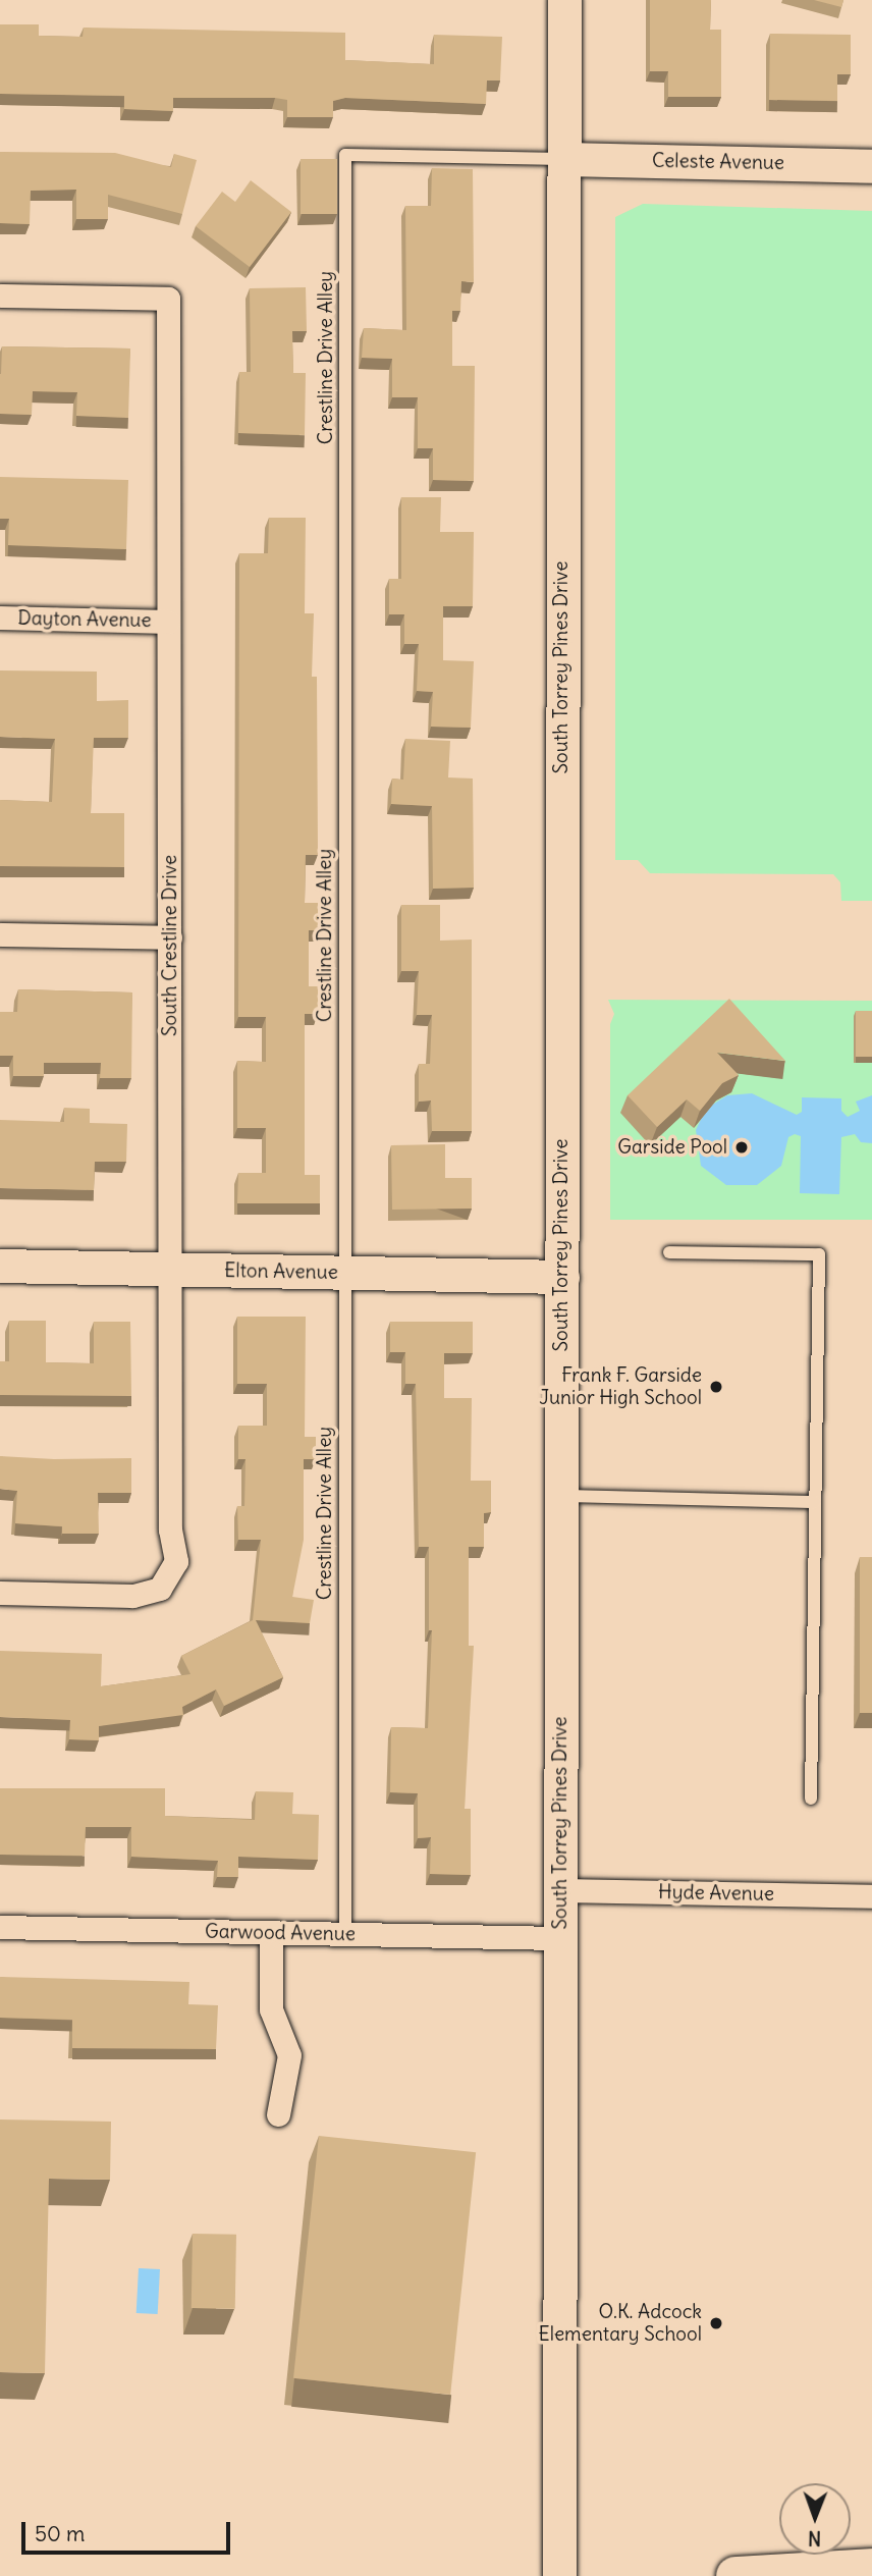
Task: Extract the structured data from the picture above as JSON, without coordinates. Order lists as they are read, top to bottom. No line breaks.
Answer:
{"streets":{"main road":["Celeste Avenue","South Torrey Pines Drive","Elton Avenue"],"street":["Dayton Avenue","South Crestline Drive","Hyde Avenue","Garwood Avenue"],"lane":["Crestline Drive Alley"]},"crossings":[["Celeste Avenue","Crestline Drive Alley"],["Celeste Avenue","South Torrey Pines Drive"],["Crestline Drive Alley","South Torrey Pines Drive"],["Crestline Drive Alley","Elton Avenue"],["Crestline Drive Alley","Garwood Avenue"],["Dayton Avenue","South Crestline Drive"],["South Torrey Pines Drive","Elton Avenue"],["South Torrey Pines Drive","Hyde Avenue"],["South Torrey Pines Drive","Garwood Avenue"],["South Crestline Drive","Elton Avenue"]],"places":["Garside Pool","Frank F. Garside Junior High School","O.K. Adcock Elementary School"],"scale_bar":"50 m","north":"bottom"}
